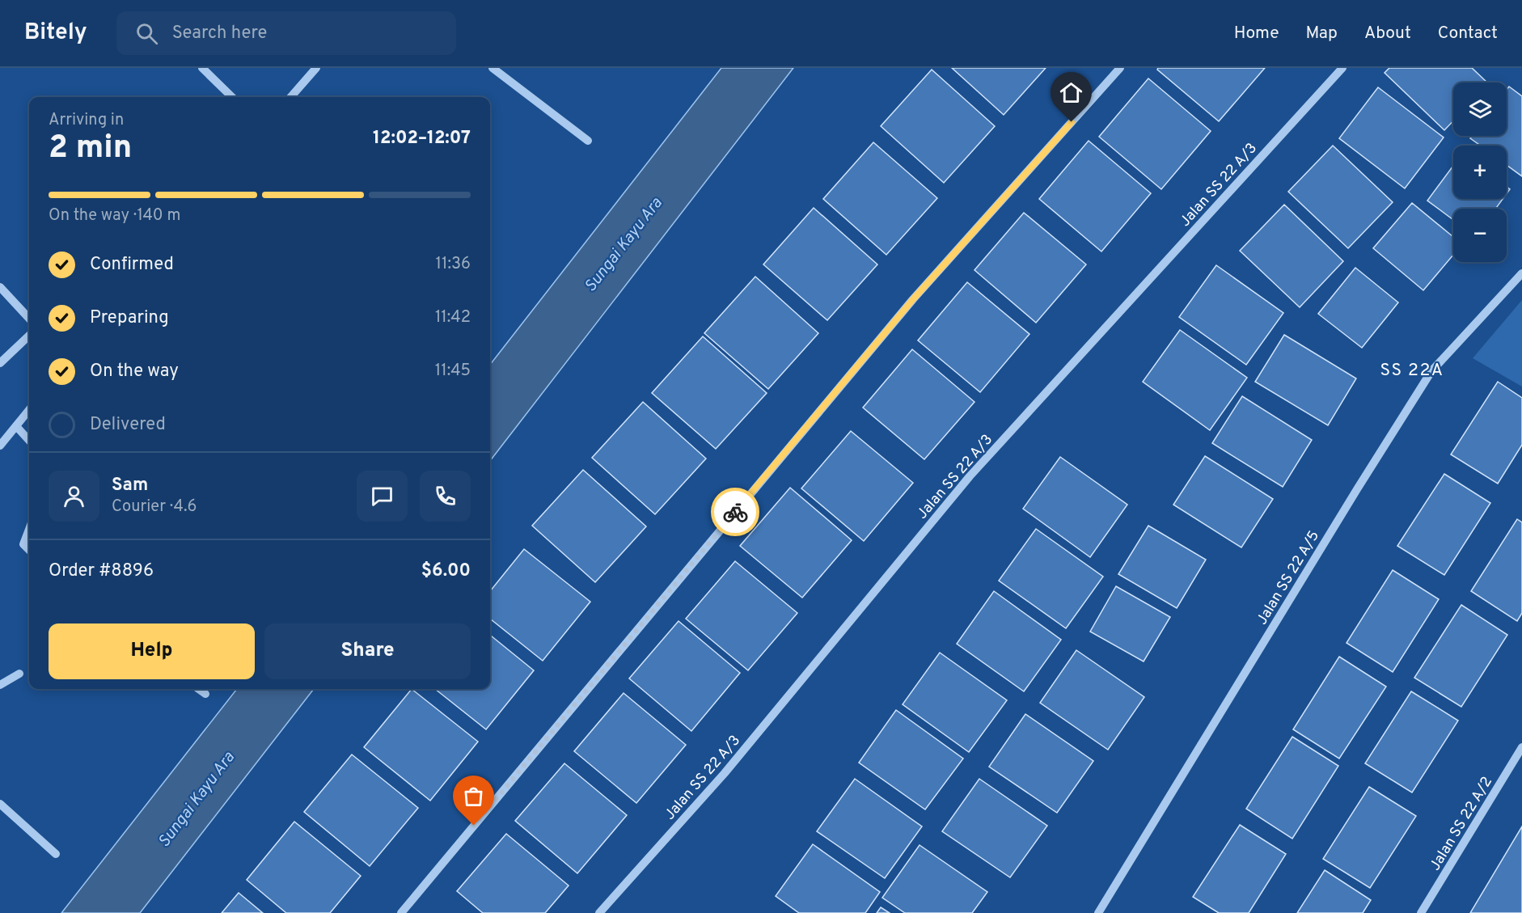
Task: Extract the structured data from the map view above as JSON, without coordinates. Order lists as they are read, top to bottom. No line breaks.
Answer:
{"streets":{"street":["Jalan SS 22 A/3","Jalan SS 22 A/5","Jalan SS 22 A/2"]},"districts":["SS 22A"],"water":["Sungai Kayu Ara"],"page":{"header":"Bitely","search":"Search here","nav":["Home","Map","About","Contact"],"map_buttons":["+","−"],"heading":["2 min","Arriving in","12:02–12:07"],"panel":["Sam","Courier · 4.6","Order #8896","$6.00"],"bar":"On the way · 140 m","list":[["Confirmed","11:36"],["Preparing","11:42"],["On the way","11:45"],"Delivered"],"buttons":["Help","Share"]}}
